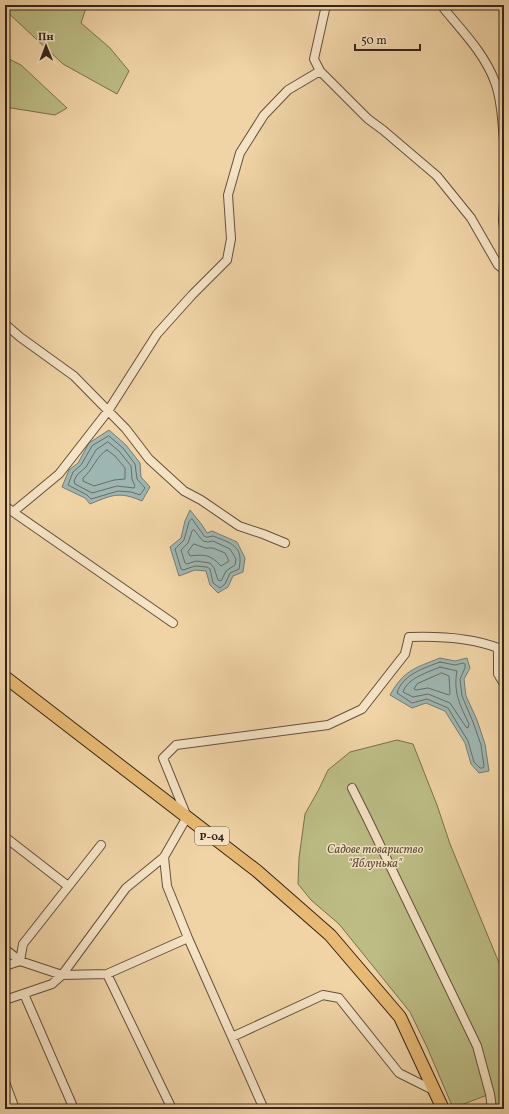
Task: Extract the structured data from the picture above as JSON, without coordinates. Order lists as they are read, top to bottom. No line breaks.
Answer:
{"streets":{"main road":["Р-04"]},"parks":["Садове товариство \"Яблунька\""],"scale_bar":"50 m","north":"top"}
